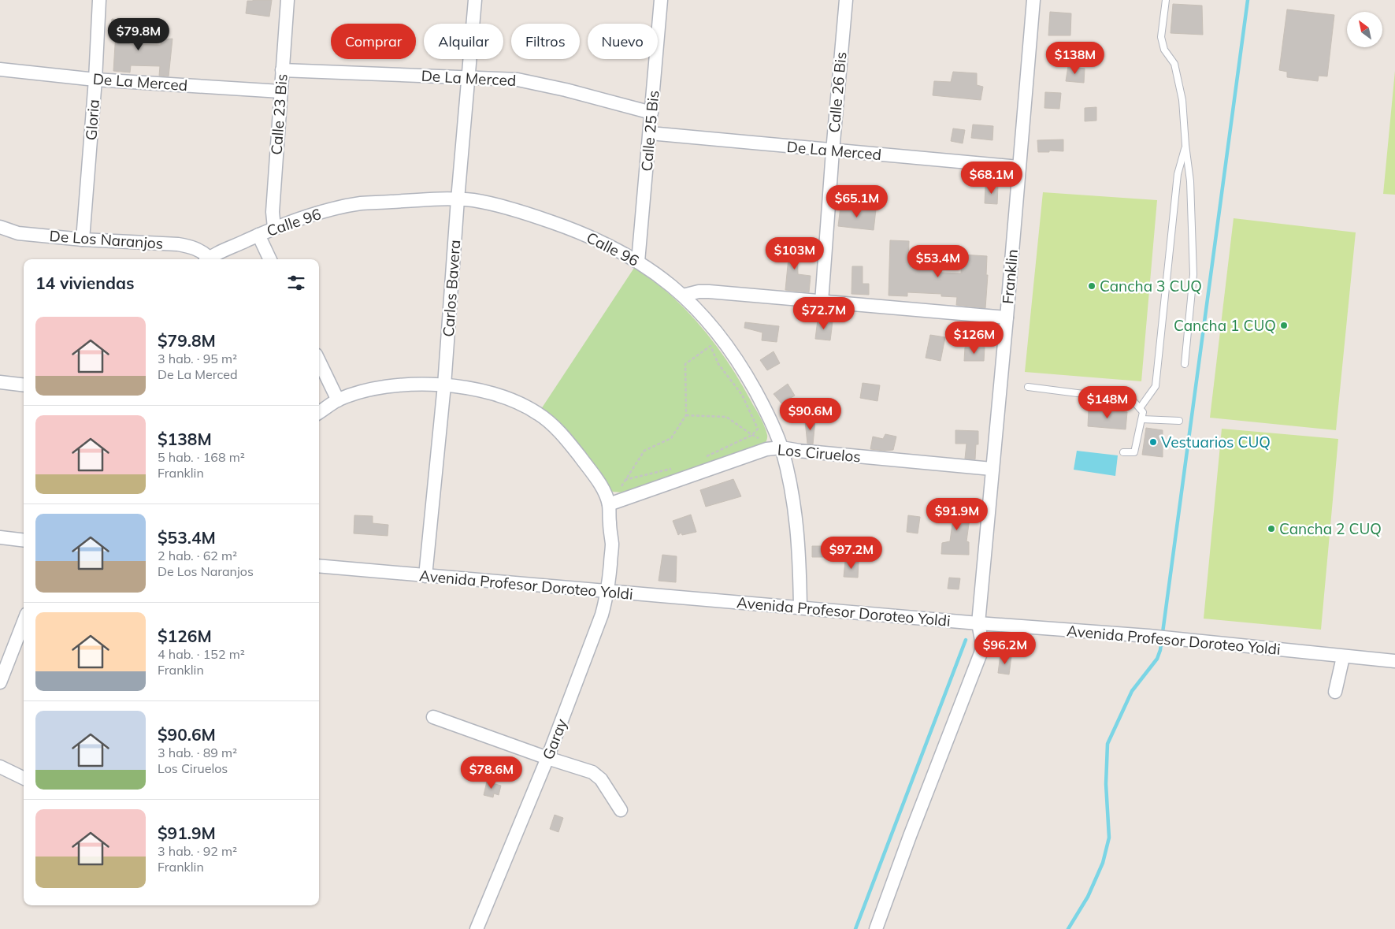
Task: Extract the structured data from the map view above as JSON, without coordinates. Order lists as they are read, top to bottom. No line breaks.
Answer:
{"streets":{"street":["De La Merced","Calle 26 Bis","Calle 23 Bis","Gloria","Calle 25 Bis","Calle 96","De Los Naranjos","Franklin","Carlos Bavera","Los Ciruelos","Avenida Profesor Doroteo Yoldi","Garay"]},"crossings":[["De La Merced","Calle 26 Bis"],["De La Merced","Calle 23 Bis"],["De La Merced","Gloria"],["De La Merced","Calle 25 Bis"],["De La Merced","Franklin"],["De La Merced","Carlos Bavera"],["Calle 23 Bis","Calle 96"],["Gloria","De Los Naranjos"],["Calle 25 Bis","Calle 96"],["Calle 96","Carlos Bavera"],["Calle 96","Los Ciruelos"],["Calle 96","Avenida Profesor Doroteo Yoldi"],["Franklin","Los Ciruelos"],["Franklin","Avenida Profesor Doroteo Yoldi"],["Carlos Bavera","Avenida Profesor Doroteo Yoldi"],["Carlos Bavera","Garay"],["Los Ciruelos","Garay"],["Avenida Profesor Doroteo Yoldi","Garay"]],"places":["Cancha 3 CUQ","Cancha 1 CUQ","Vestuarios CUQ","Cancha 2 CUQ"],"north":"top left","page":{"price":["$79.8M","$138M","$68.1M","$65.1M","$103M","$53.4M","$72.7M","$126M","$148M","$90.6M","$91.9M","$97.2M","$96.2M","$78.6M"],"chip":["Comprar","Alquilar","Filtros","Nuevo"],"heading":"14 viviendas","list":[{"name":"$79.8M","note":"3 hab. · 95 m² · De La Merced"},{"name":"$138M","note":"5 hab. · 168 m² · Franklin"},{"name":"$53.4M","note":"2 hab. · 62 m² · De Los Naranjos"},{"name":"$126M","note":"4 hab. · 152 m² · Franklin"},{"name":"$90.6M","note":"3 hab. · 89 m² · Los Ciruelos"},{"name":"$91.9M","note":"3 hab. · 92 m² · Franklin"}]}}
